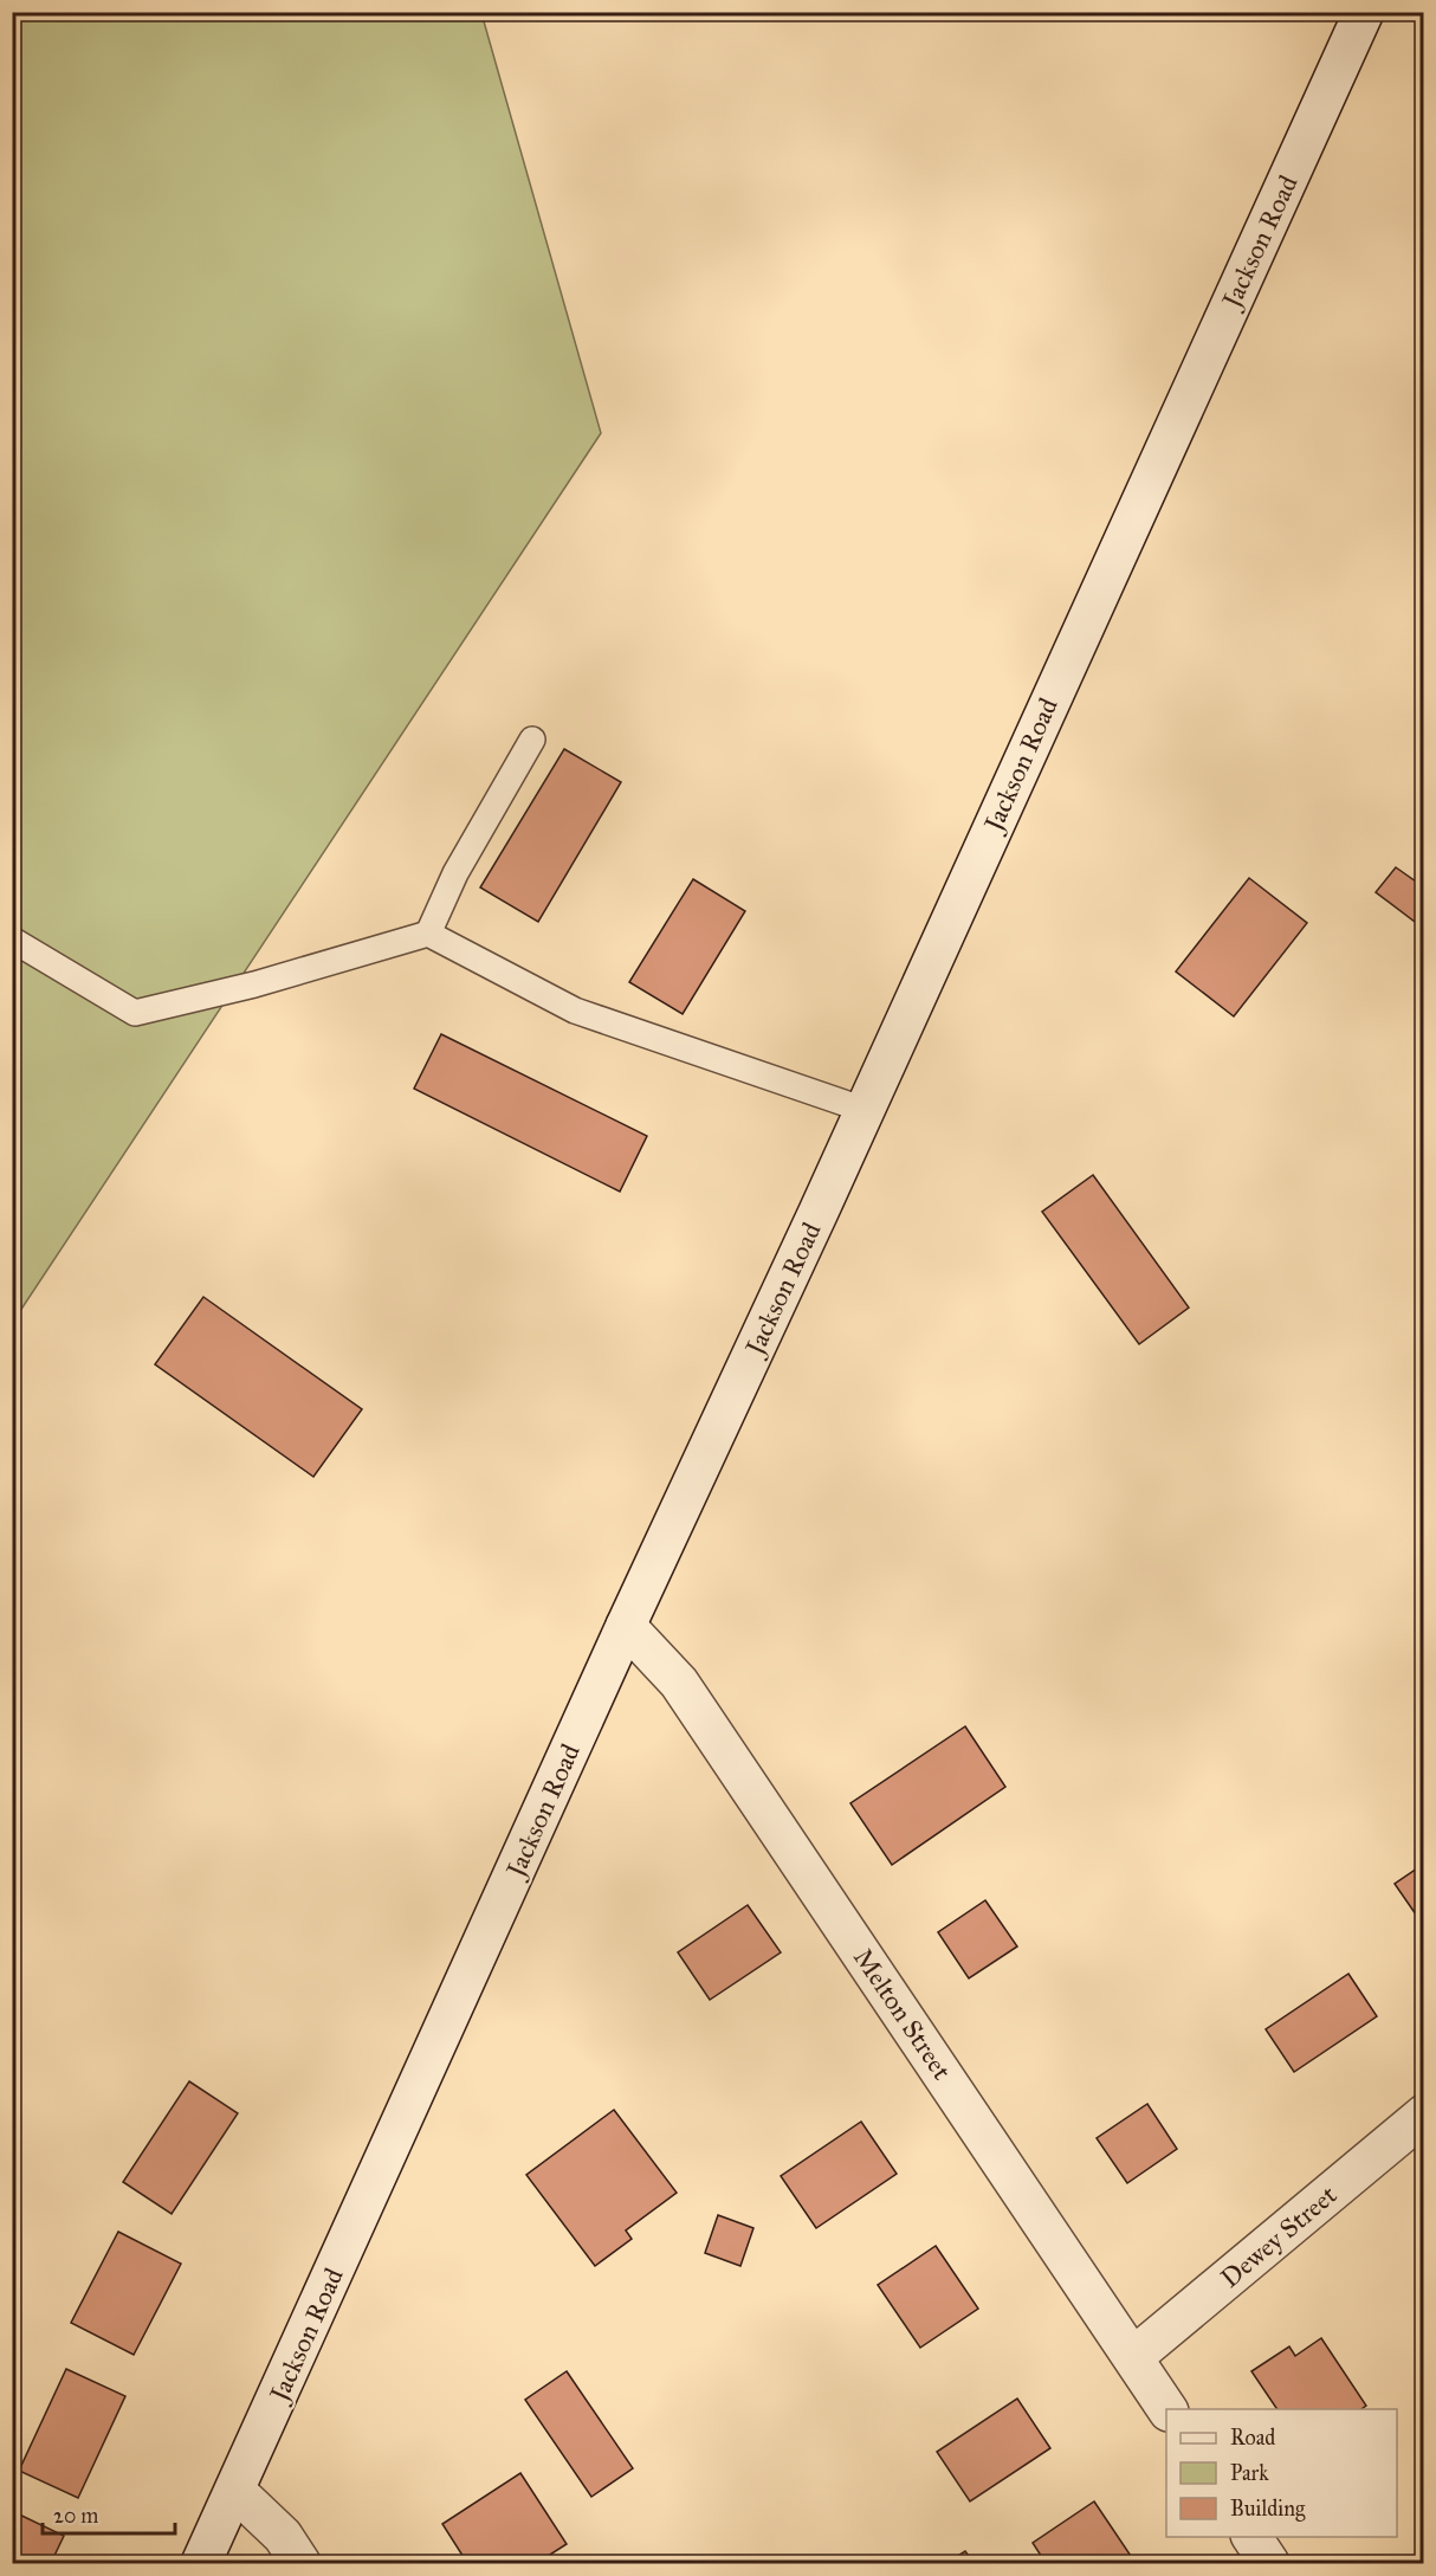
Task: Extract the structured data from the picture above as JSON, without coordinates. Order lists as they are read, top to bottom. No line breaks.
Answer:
{"streets":{"main road":["Jackson Road","Melton Street","Dewey Street"]},"crossings":[["Jackson Road","Melton Street"],["Melton Street","Dewey Street"]],"legend":["Road","Park","Building"],"scale_bar":"20 m"}
